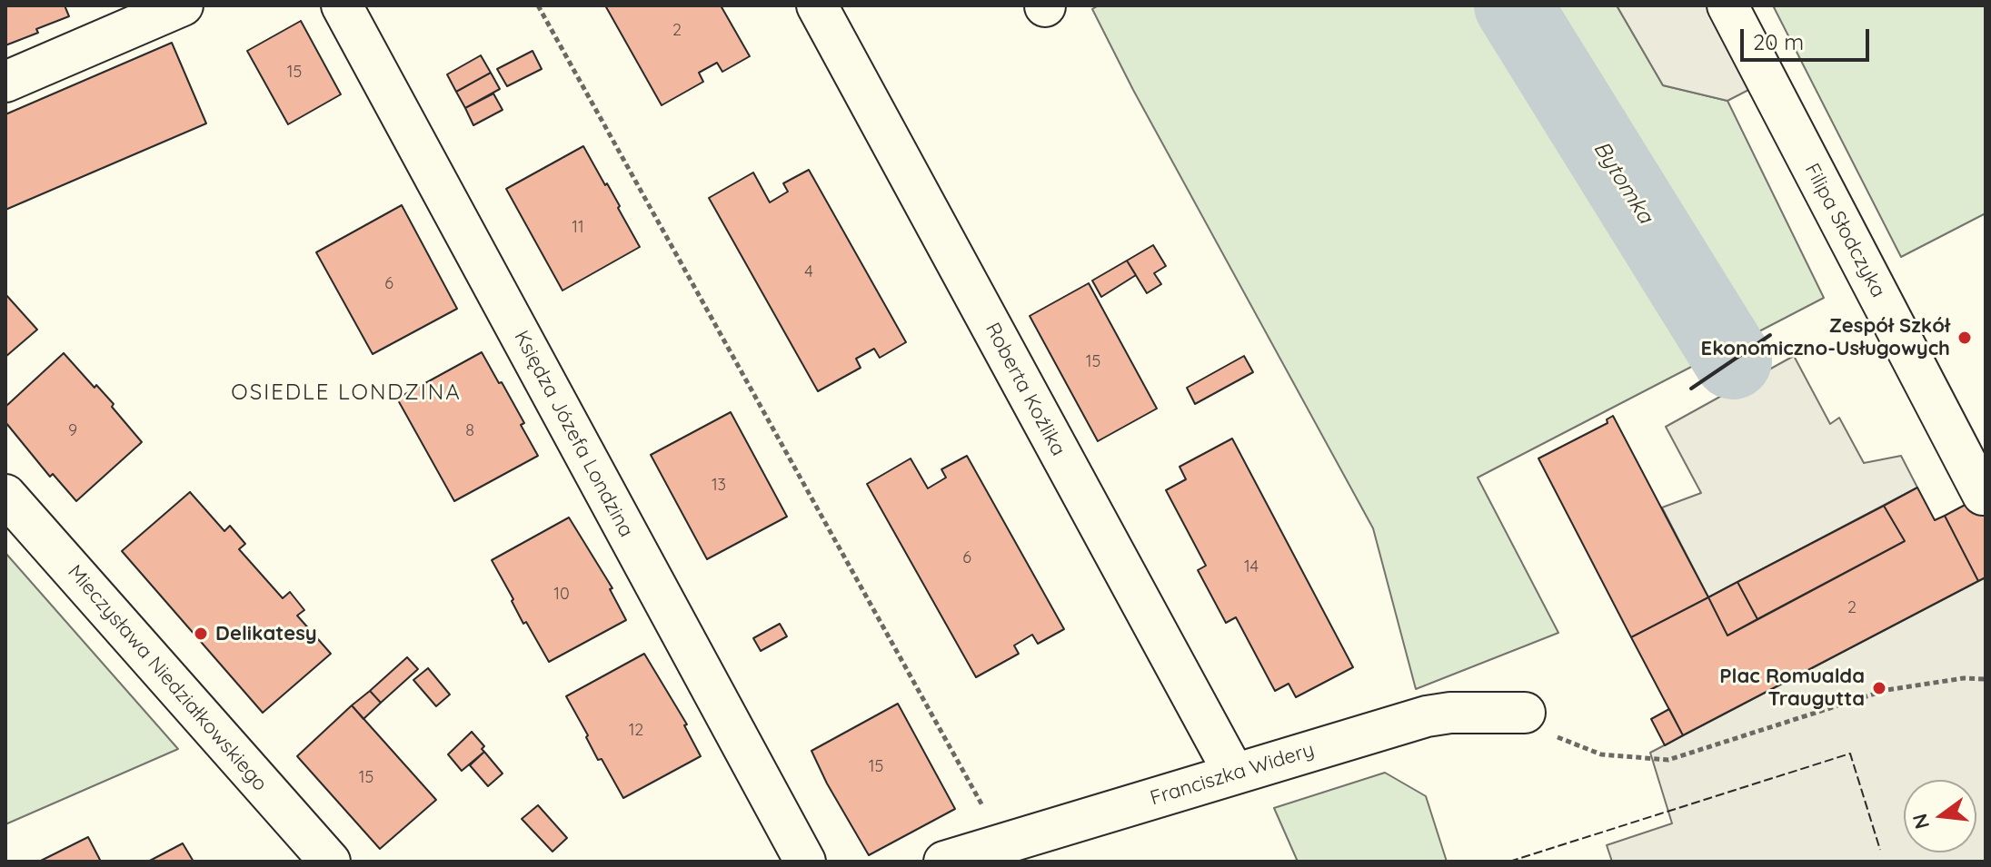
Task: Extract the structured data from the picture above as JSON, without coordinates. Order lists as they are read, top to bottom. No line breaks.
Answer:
{"streets":{"street":["Filipa Słodczyka","Roberta Koźlika","Księdza Józefa Londzina","Mieczysława Niedziałkowskiego","Franciszka Widery"]},"crossings":[["Roberta Koźlika","Franciszka Widery"]],"districts":["OSIEDLE LONDZINA"],"water":["Bytomka"],"places":["Zespół Szkół Ekonomiczno-Usługowych","Delikatesy","Plac Romualda Traugutta"],"house_numbers":["2","15","11","4","6","15","9","8","13","6","14","10","2","12","15","15"],"scale_bar":"20 m","north":"left"}
